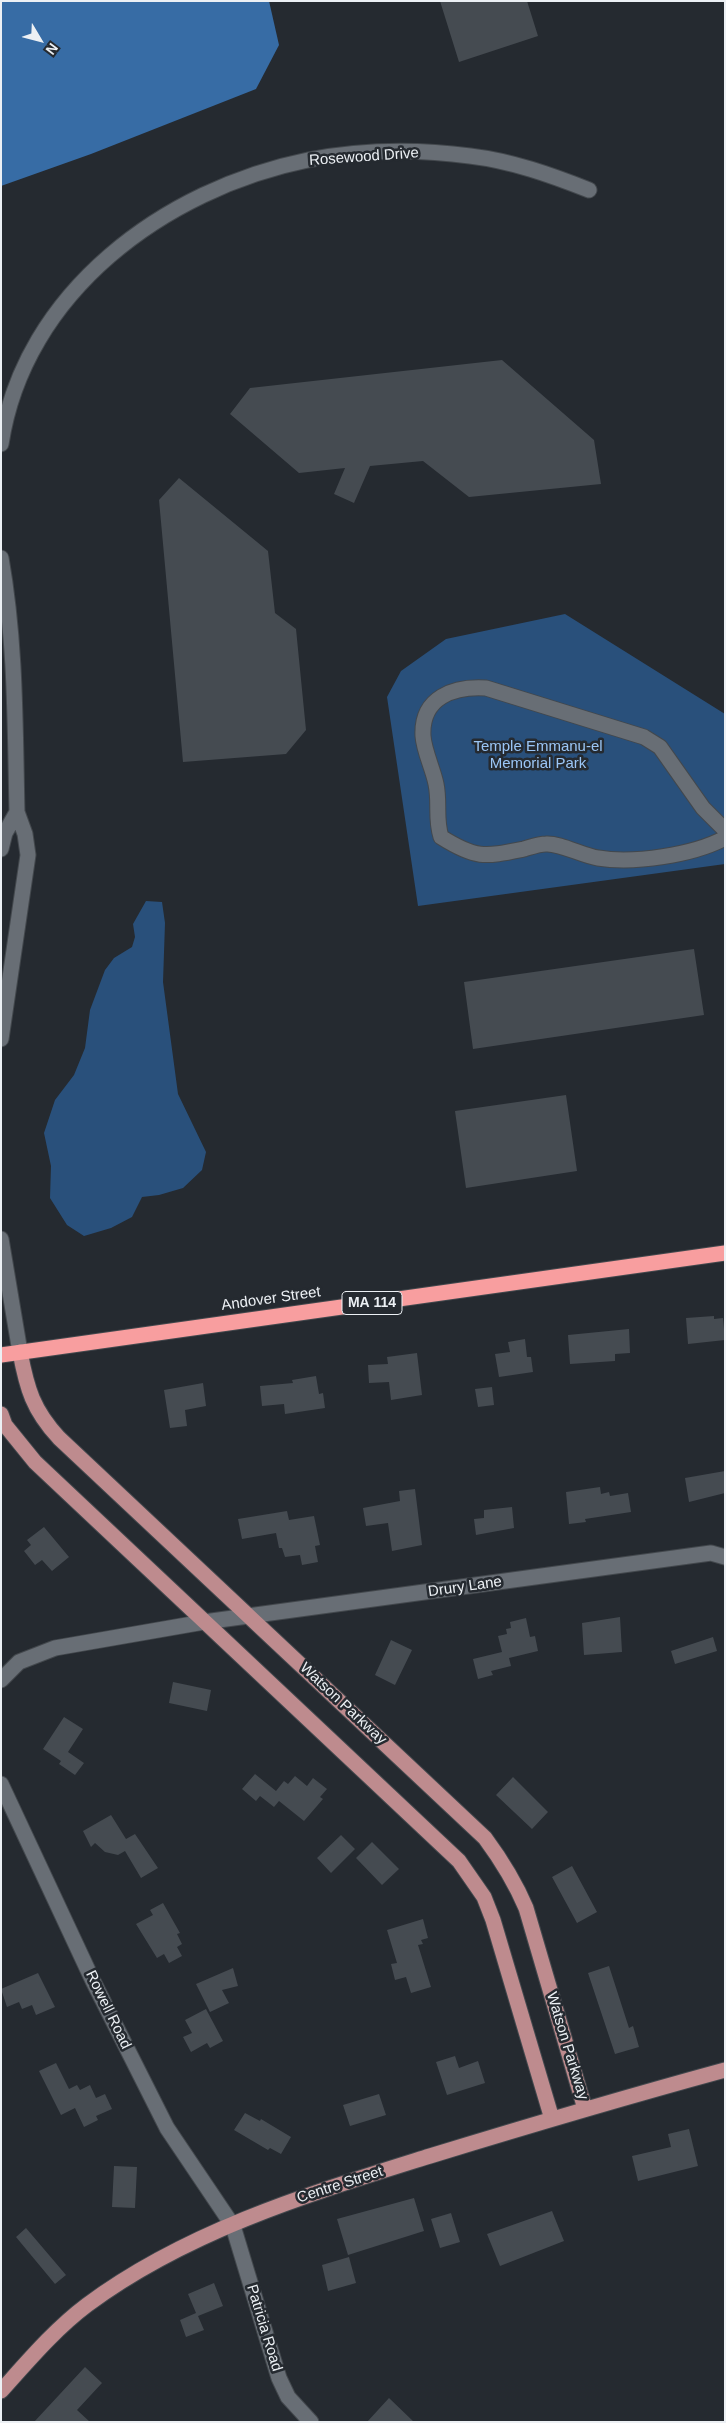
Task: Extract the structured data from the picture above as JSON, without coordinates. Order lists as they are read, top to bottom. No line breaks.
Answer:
{"streets":{"highway":["Andover Street","MA 114"],"main road":["Watson Parkway","Centre Street"],"street":["Rosewood Drive","Drury Lane","Rowell Road","Patricia Road"]},"crossings":[["Andover Street","Watson Parkway"],["Drury Lane","Watson Parkway"],["Watson Parkway","Centre Street"],["Rowell Road","Centre Street"],["Rowell Road","Patricia Road"],["Centre Street","Patricia Road"]],"parks":["Temple Emmanu-el Memorial Park"],"north":"bottom right"}
